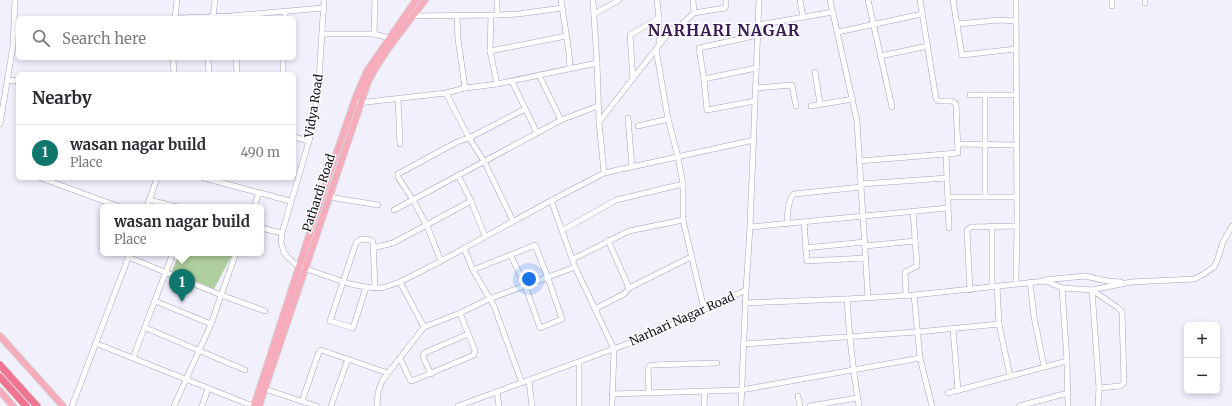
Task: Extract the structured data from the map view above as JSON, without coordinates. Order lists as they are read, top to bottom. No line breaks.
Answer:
{"streets":{"main road":["Pathardi Road"],"street":["Vidya Road","Narhari Nagar Road"]},"crossings":[["Vidya Road","Pathardi Road"],["Vidya Road","Narhari Nagar Road"]],"districts":["NARHARI NAGAR"],"page":{"search":"Search here","heading":"Nearby","list":[{"mark":"1","name":"wasan nagar build","note":"Place","value":"490 m"}],"popup":["wasan nagar build","Place"],"pins":"1","map_buttons":["+","−"]}}
